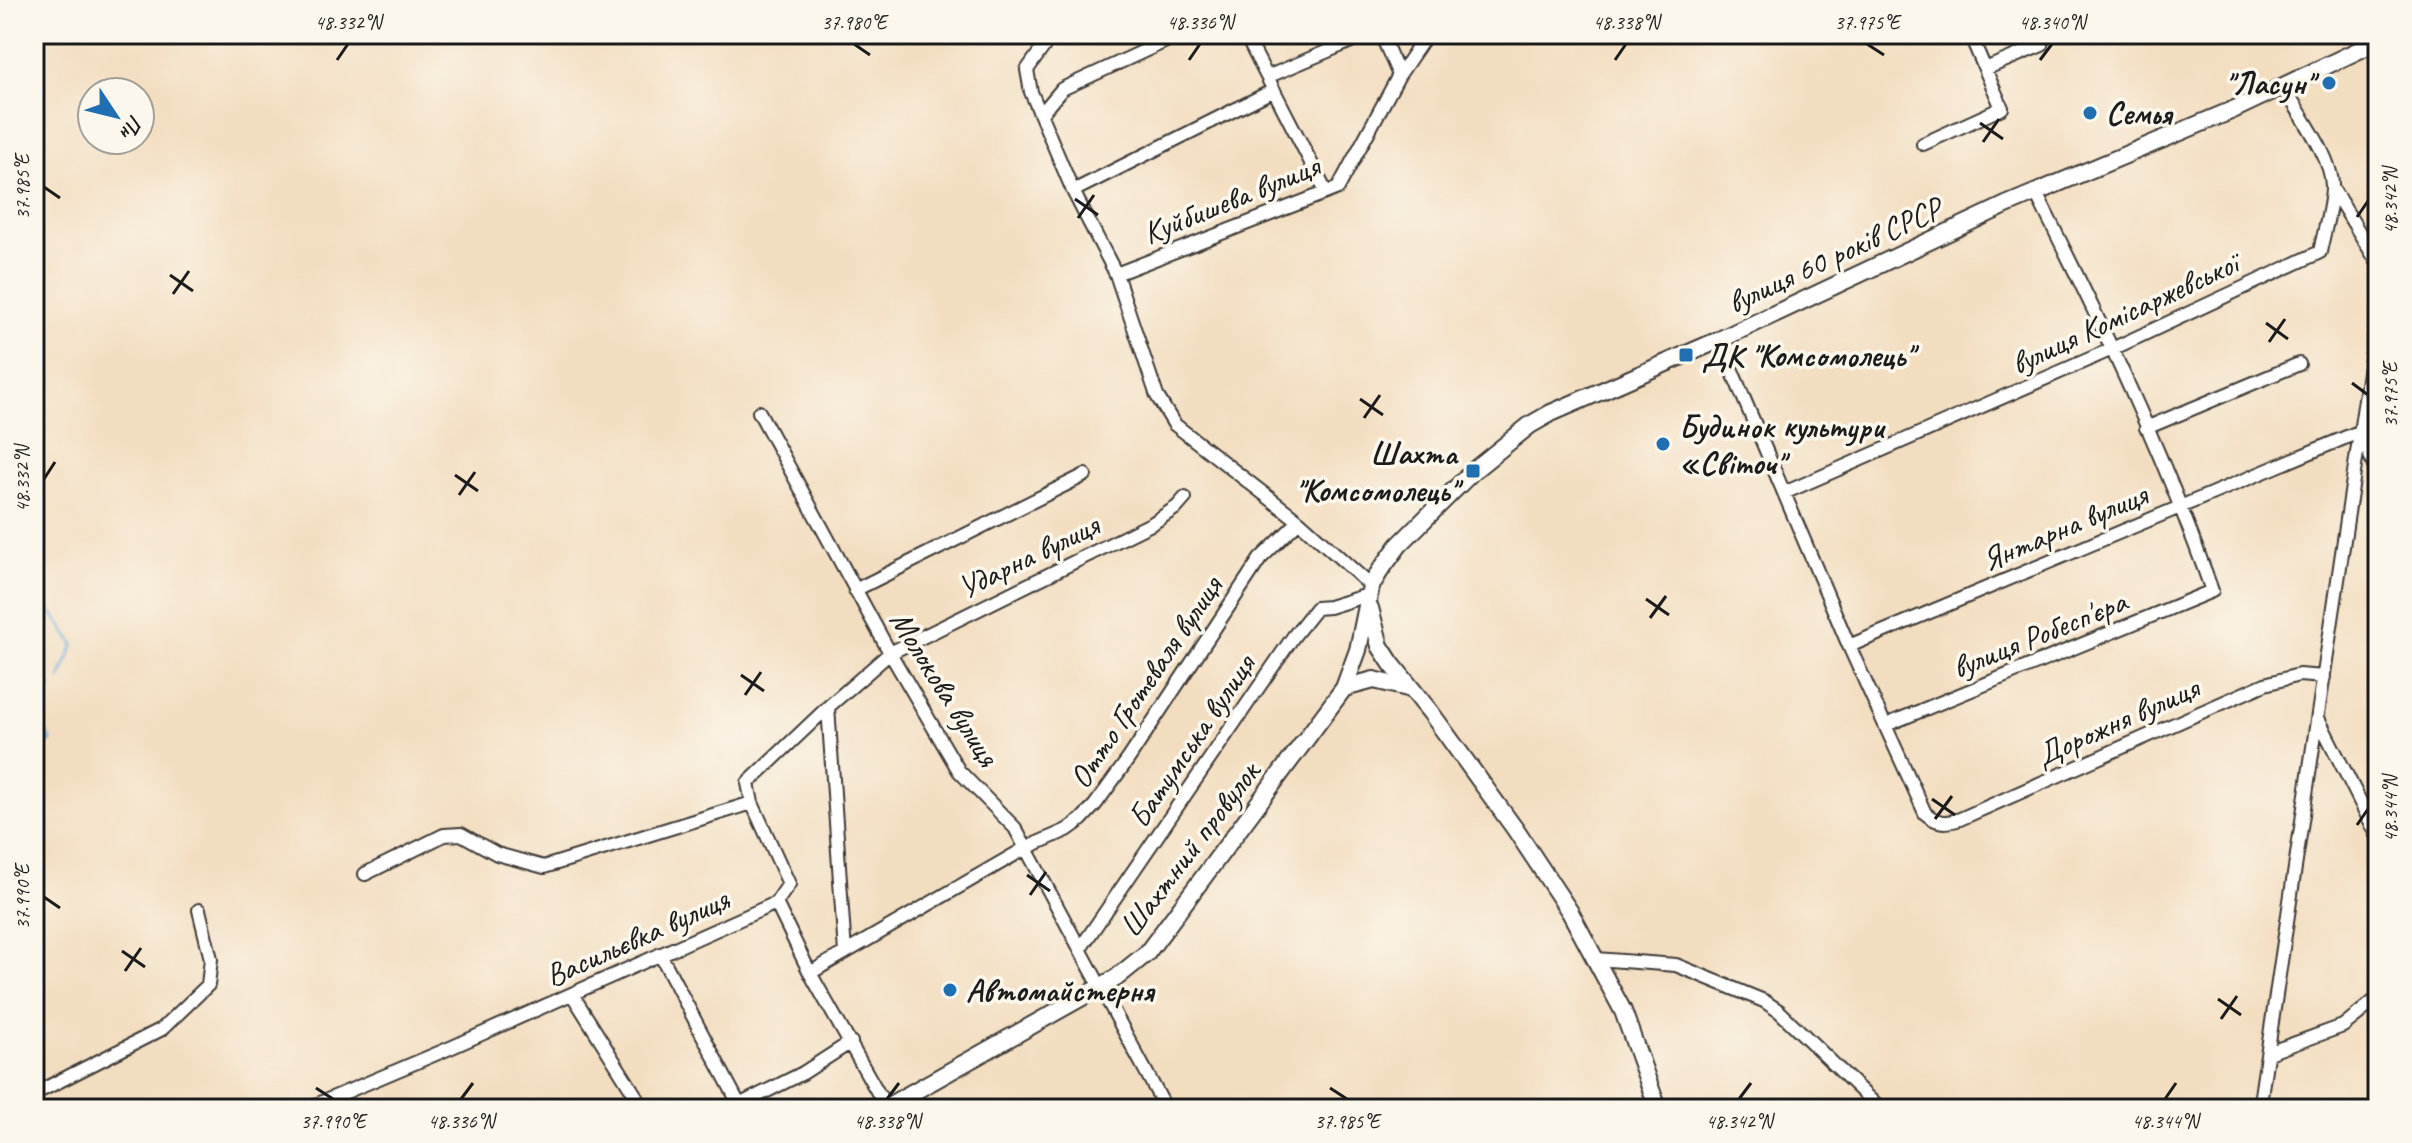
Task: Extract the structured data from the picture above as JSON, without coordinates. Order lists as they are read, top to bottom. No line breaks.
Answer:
{"streets":{"street":["Куйбишева вулиця","вулиця 60 років СРСР","вулиця Комісаржевської","Янтарна вулиця","Ударна вулиця","вулиця Робесп'єра","Отто Гротеваля вулиця","Молокова вулиця","Дорожня вулиця","Батумська вулиця","Шахтний провулок","Васильєвка вулиця"]},"crossings":[["Куйбишева вулиця","вулиця 60 років СРСР"],["Куйбишева вулиця","Отто Гротеваля вулиця"],["Куйбишева вулиця","Батумська вулиця"],["Куйбишева вулиця","Шахтний провулок"],["вулиця 60 років СРСР","вулиця Комісаржевської"],["вулиця 60 років СРСР","Батумська вулиця"],["вулиця 60 років СРСР","Шахтний провулок"],["Янтарна вулиця","вулиця Робесп'єра"],["Ударна вулиця","Молокова вулиця"],["вулиця Робесп'єра","Дорожня вулиця"],["Отто Гротеваля вулиця","Молокова вулиця"],["Отто Гротеваля вулиця","Васильєвка вулиця"],["Молокова вулиця","Батумська вулиця"],["Молокова вулиця","Шахтний провулок"],["Батумська вулиця","Шахтний провулок"],["Шахтний провулок","Васильєвка вулиця"]],"places":{"other":["\"Ласун\"","Семья","Будинок культури «Світоч\"","Автомайстерня"],"transit":["ДК \"Комсомолець\"","Шахта \"Комсомолець\""]},"north":"bottom right","coordinates":["48.332°N","37.980°E","48.336°N","48.338°N","37.975°E","48.340°N","37.985°E","48.342°N","48.344°N","37.990°E"]}
